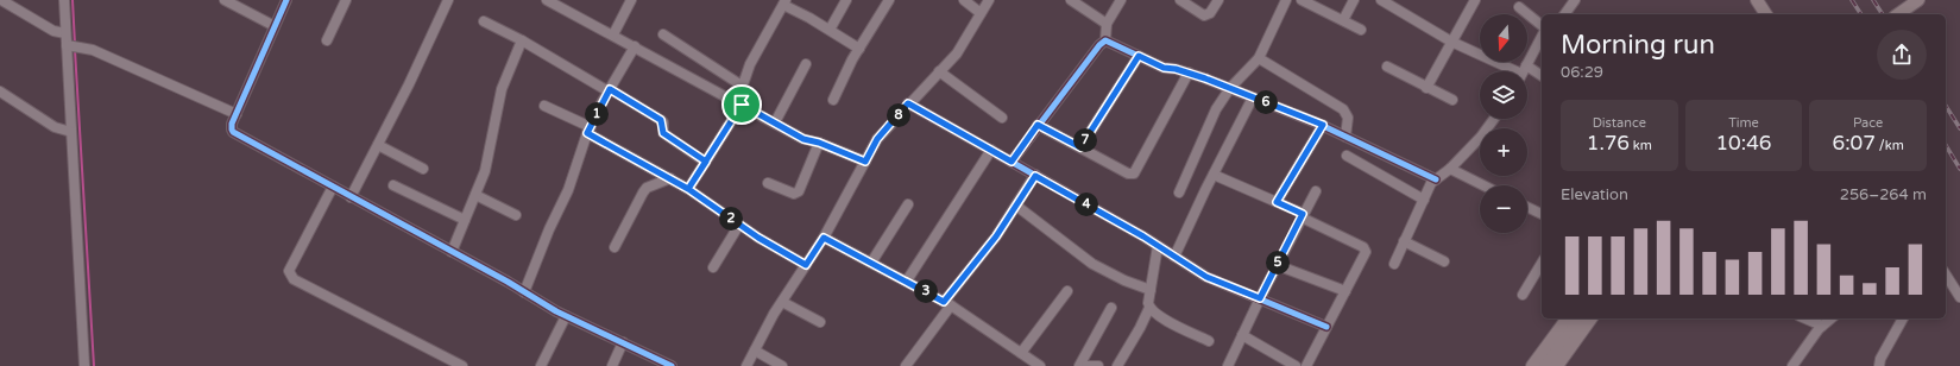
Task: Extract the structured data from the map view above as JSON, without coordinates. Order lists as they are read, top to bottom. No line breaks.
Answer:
{"north":"bottom","page":{"map_buttons":["+","−"],"heading":["Morning run","06:29"],"pins":["6","1","8","7","4","2","5","3"],"stats":[["Distance","1.76 km"],["Time","10:46"],["Pace","6:07 /km"]],"chart":["Elevation","256–264 m"]}}
